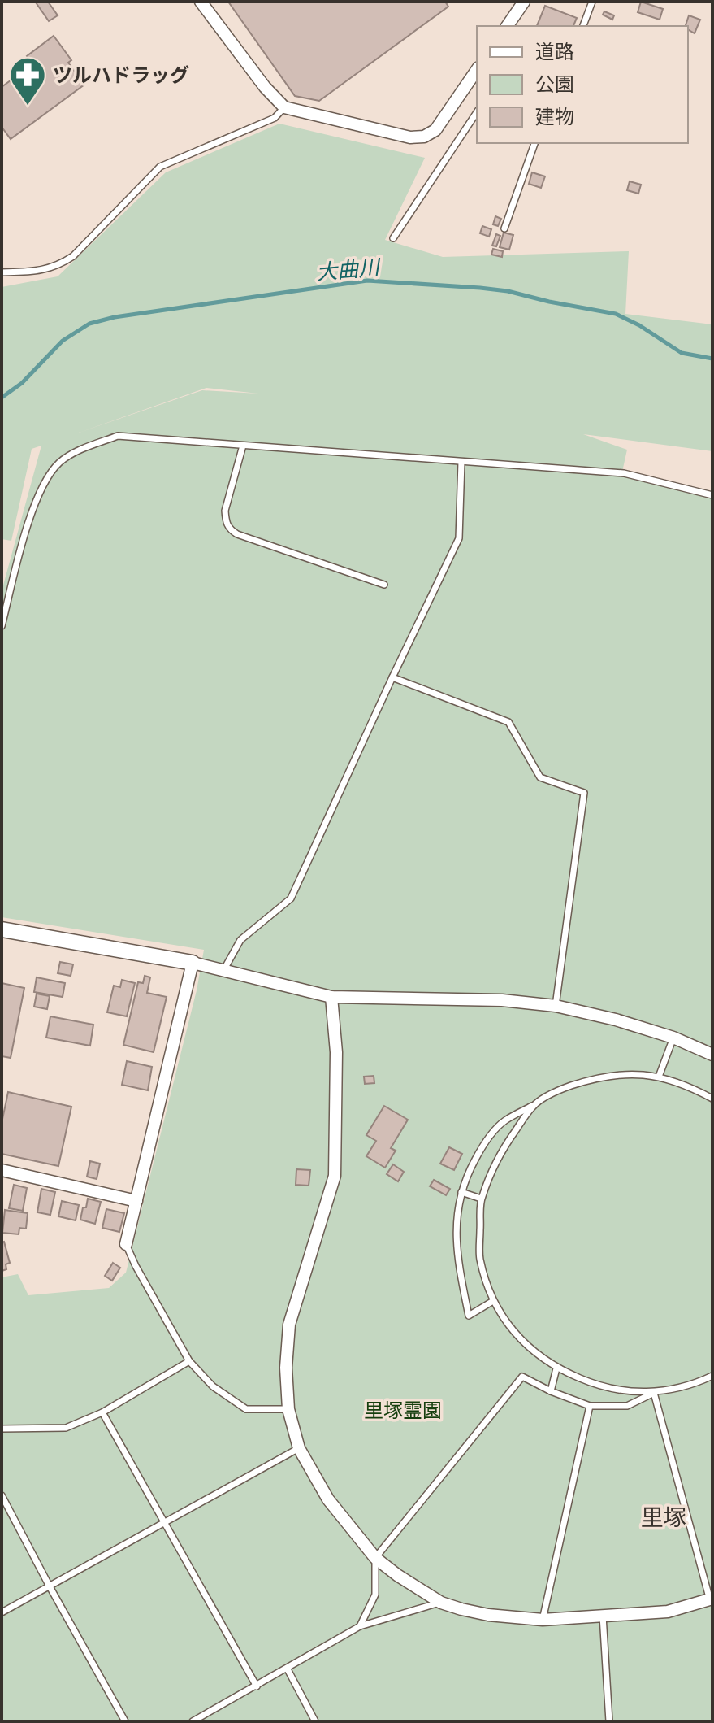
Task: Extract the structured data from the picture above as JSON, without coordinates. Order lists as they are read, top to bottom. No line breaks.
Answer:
{"districts":["里塚"],"water":["大曲川"],"parks":["里塚霊園"],"places":{"pharmacy":["ツルハドラッグ"]},"legend":["道路","公園","建物"]}
